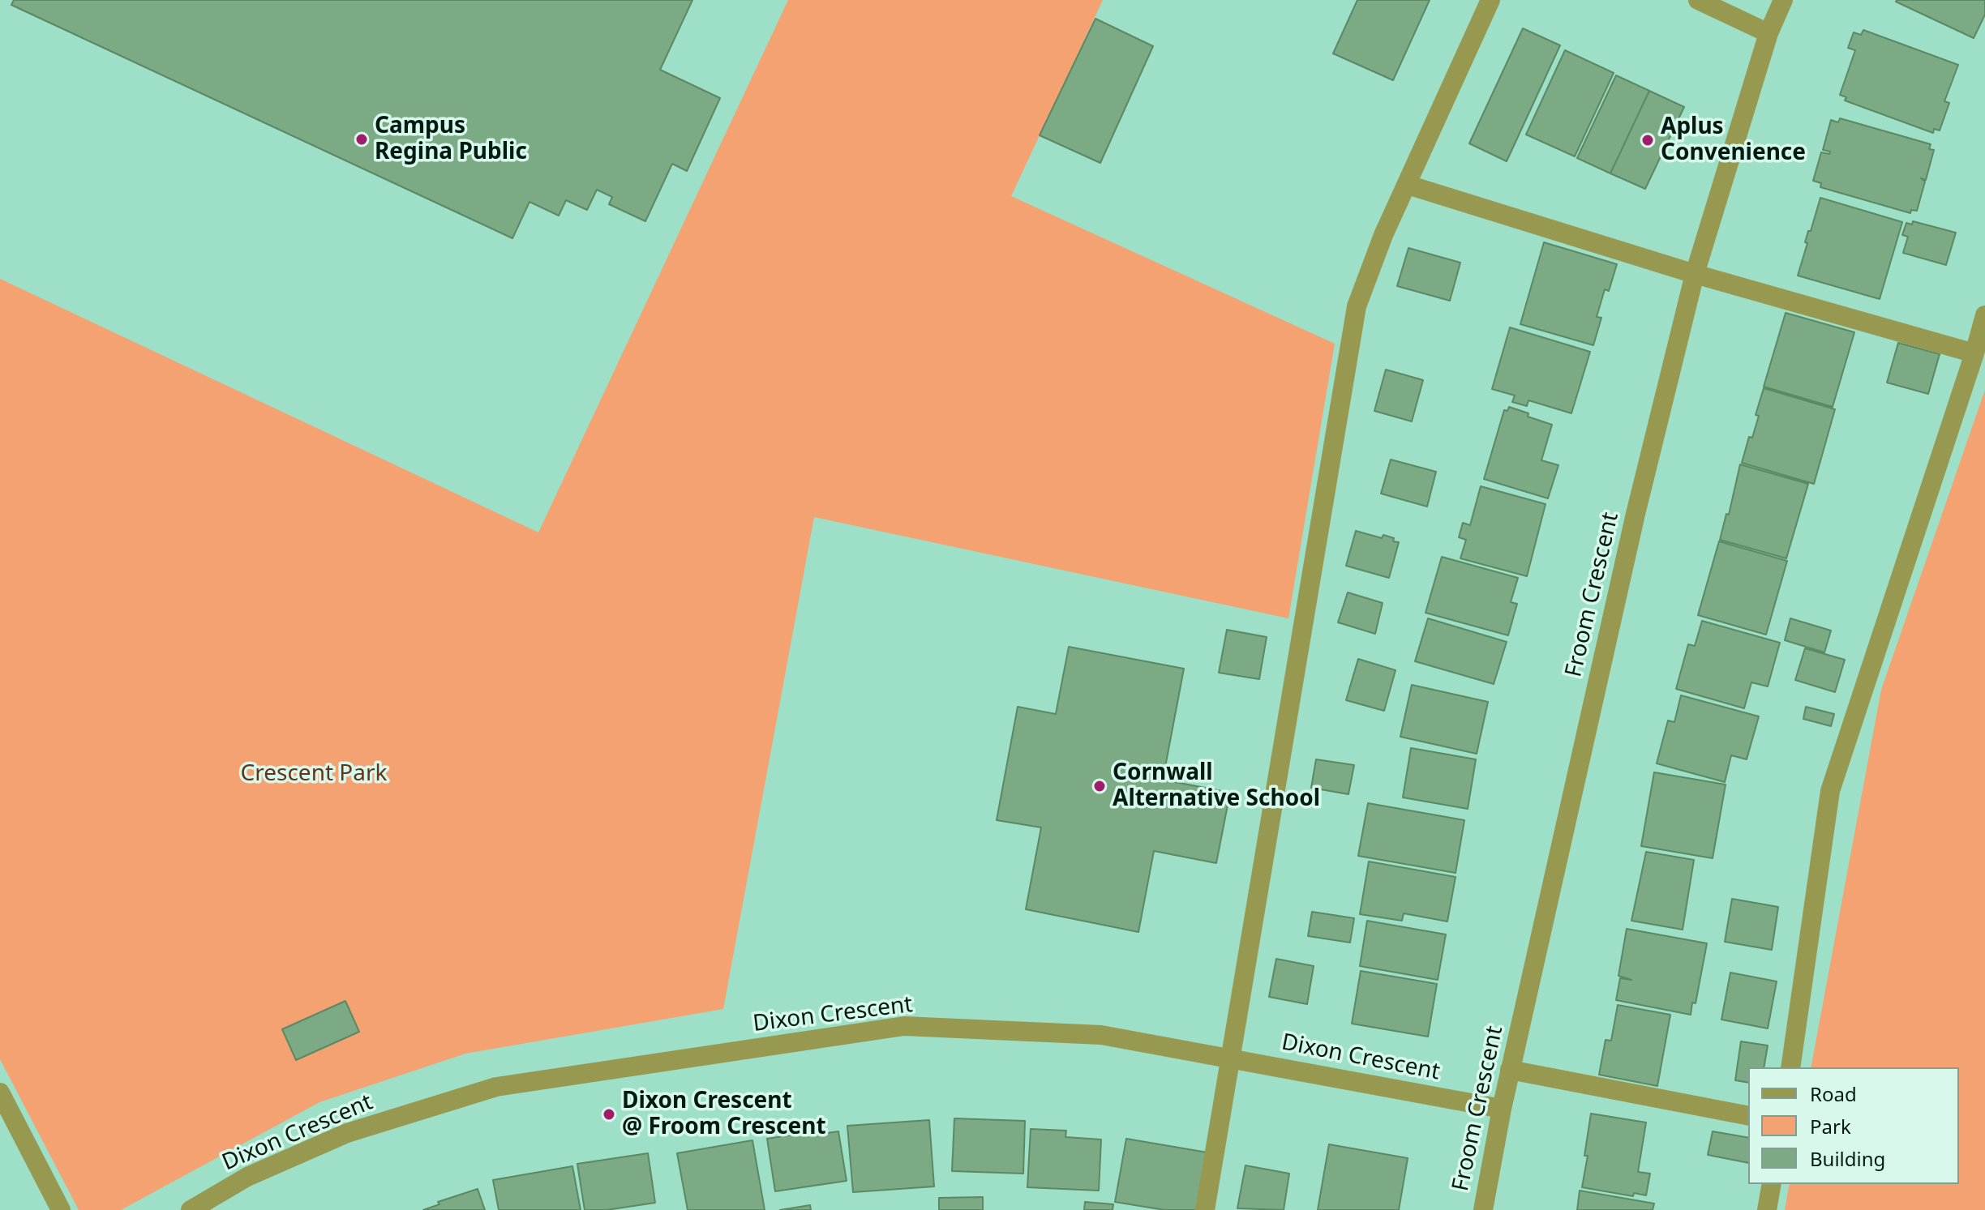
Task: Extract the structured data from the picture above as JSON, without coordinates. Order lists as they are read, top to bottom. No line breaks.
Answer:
{"streets":{"street":["Froom Crescent","Dixon Crescent"]},"crossings":[["Froom Crescent","Dixon Crescent"]],"parks":["Crescent Park"],"places":["Campus Regina Public","Aplus Convenience","Cornwall Alternative School","Dixon Crescent @ Froom Crescent"],"legend":["Road","Park","Building"]}
